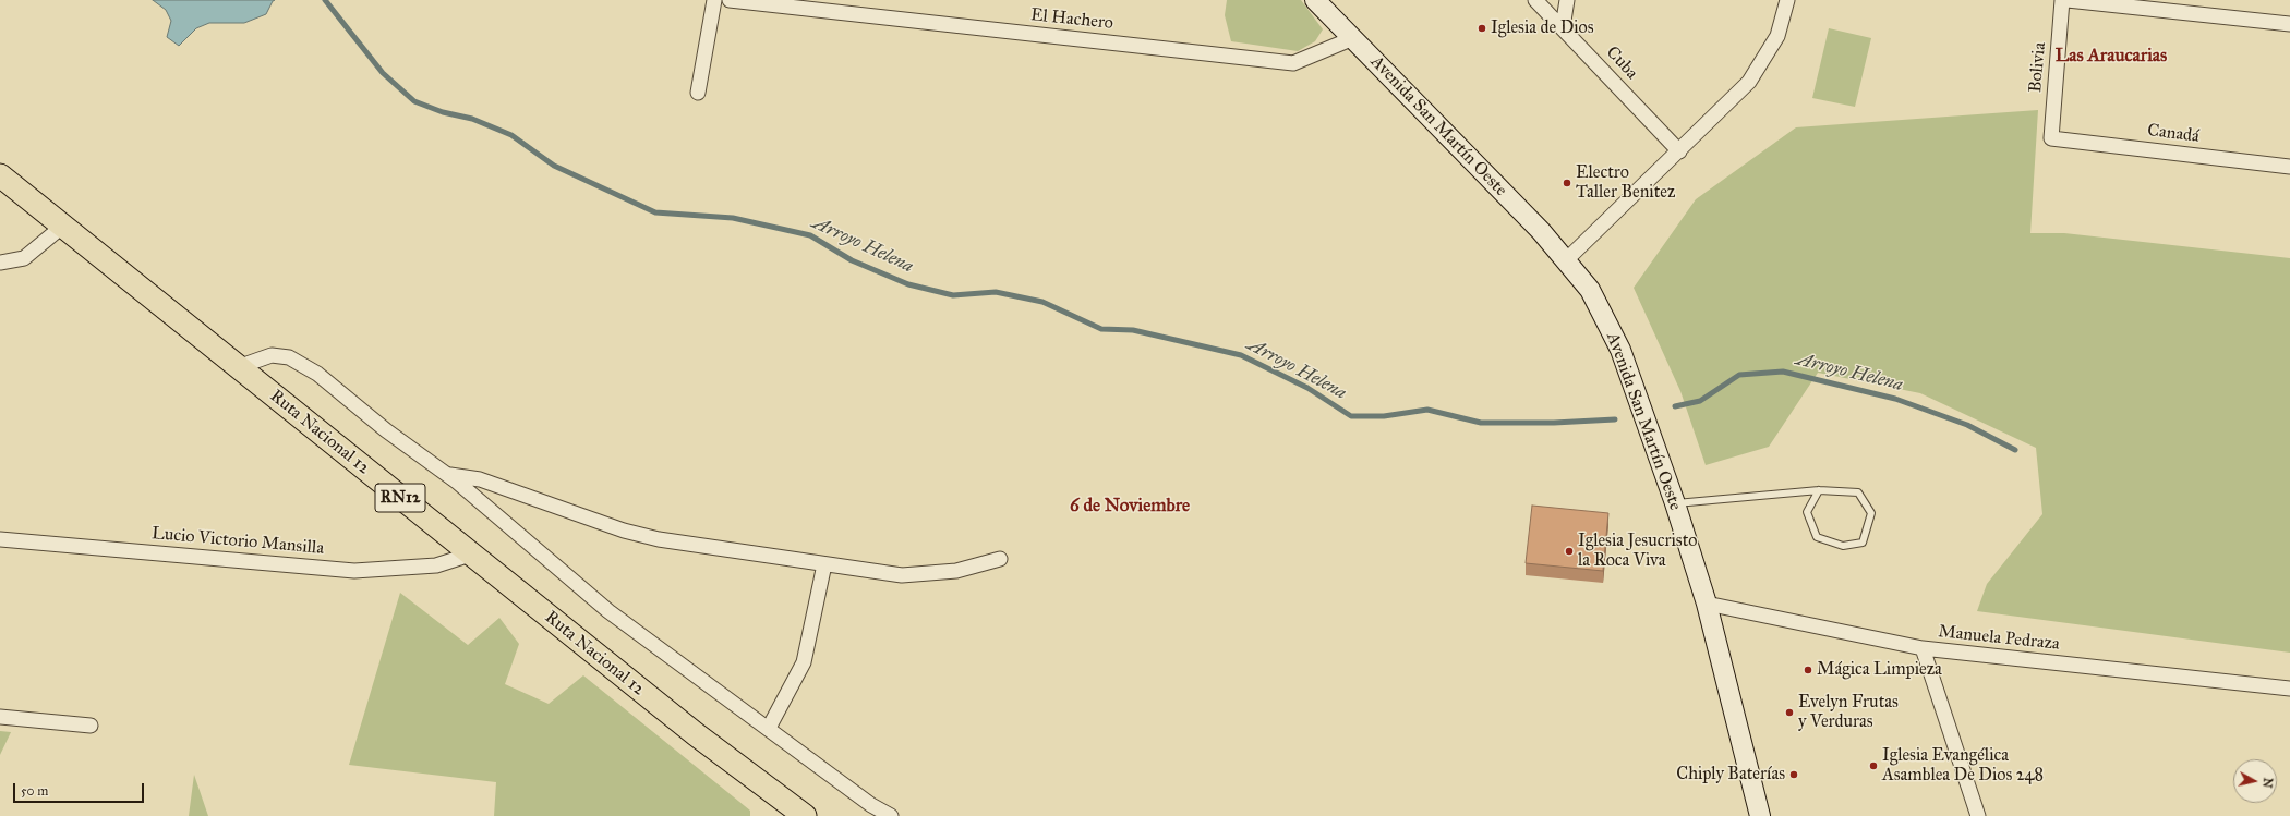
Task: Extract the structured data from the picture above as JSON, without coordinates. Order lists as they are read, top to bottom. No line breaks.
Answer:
{"streets":{"highway":["Ruta Nacional 12","RN12"],"main road":["Avenida San Martín Oeste"],"street":["El Hachero","Cuba","Bolivia","Canadá","Lucio Victorio Mansilla","Manuela Pedraza"]},"crossings":[["El Hachero","Avenida San Martín Oeste"],["Bolivia","Canadá"],["Avenida San Martín Oeste","Manuela Pedraza"],["Ruta Nacional 12","Lucio Victorio Mansilla"]],"districts":["Las Araucarias","6 de Noviembre"],"water":["Arroyo Helena"],"places":["Iglesia de Dios","Electro Taller Benitez","Iglesia Jesucristo la Roca Viva","Mágica Limpieza","Evelyn Frutas y Verduras","Iglesia Evangélica Asamblea De Dios 248","Chiply Baterías"],"scale_bar":"50 m","north":"right"}
